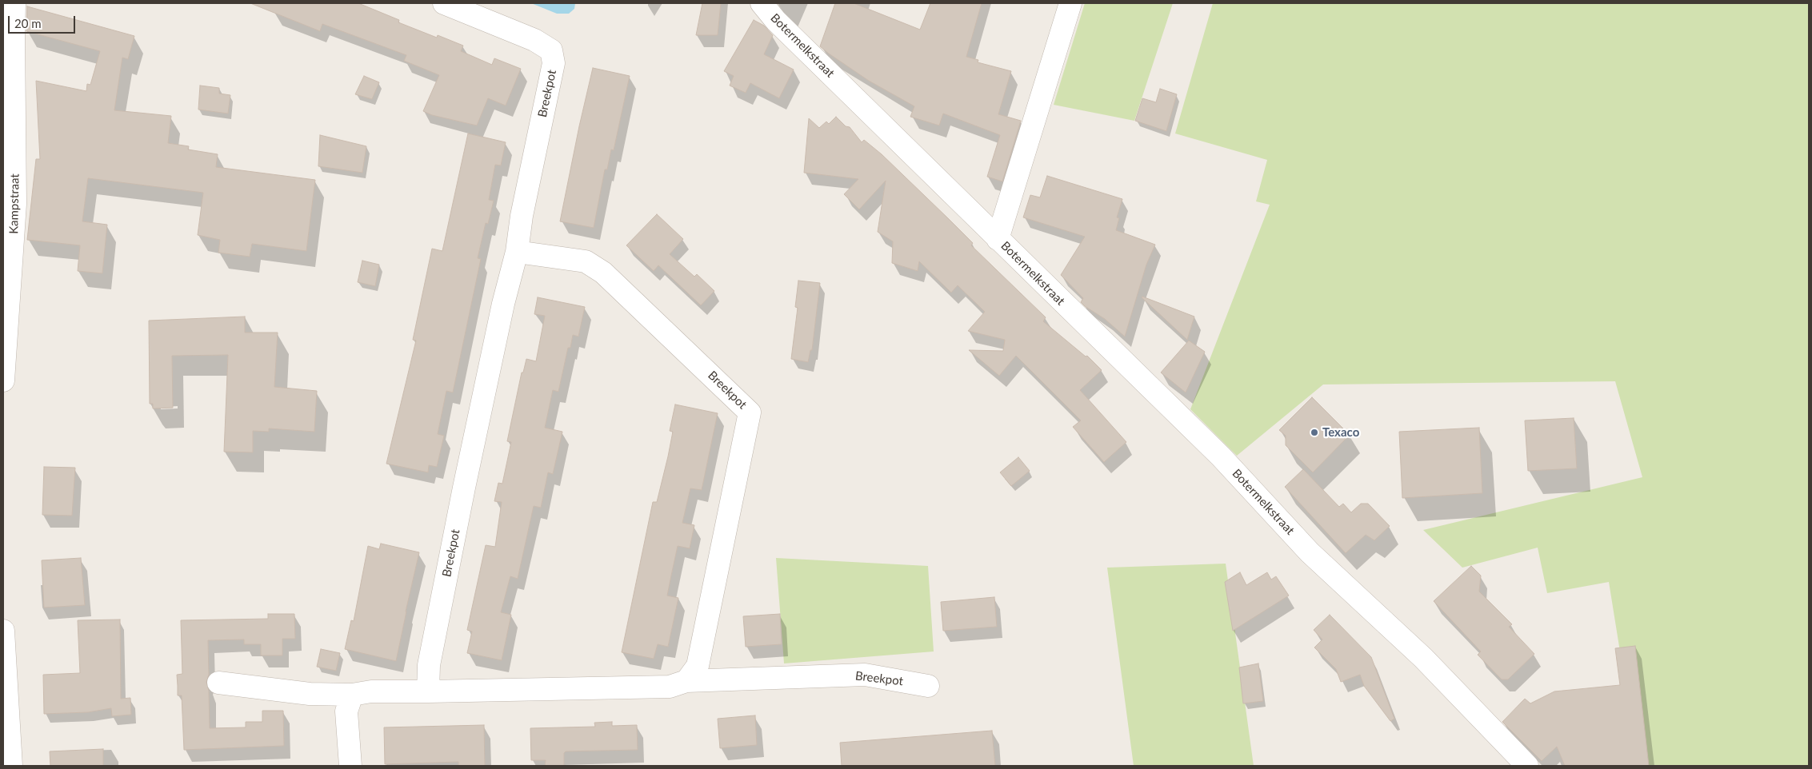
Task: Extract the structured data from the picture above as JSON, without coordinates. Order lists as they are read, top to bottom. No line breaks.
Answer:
{"streets":{"street":["Botermelkstraat","Breekpot","Kampstraat"]},"places":["Texaco"],"scale_bar":"20 m"}
